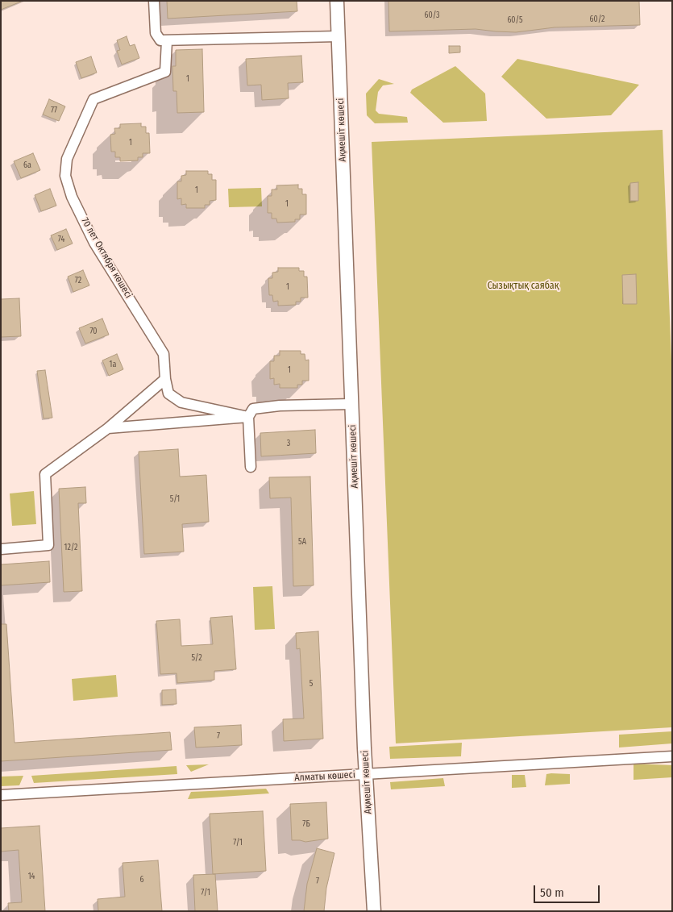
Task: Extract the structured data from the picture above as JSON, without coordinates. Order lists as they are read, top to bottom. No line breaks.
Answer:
{"streets":{"main road":["Ақмешіт көшесі"],"street":["70 лет Октября көшесі","Алматы көшесі"]},"crossings":[["Ақмешіт көшесі","Алматы көшесі"]],"parks":["Сызықтық саябақ"],"house_numbers":["60/3","60/2","60/5","1","77","1","6а","1","1","74","72","1","70","1а","1","3","5/1","5А","12/2","5/2","5","7","7Б","7/1","14","6","7","7/1"],"scale_bar":"50 m"}
